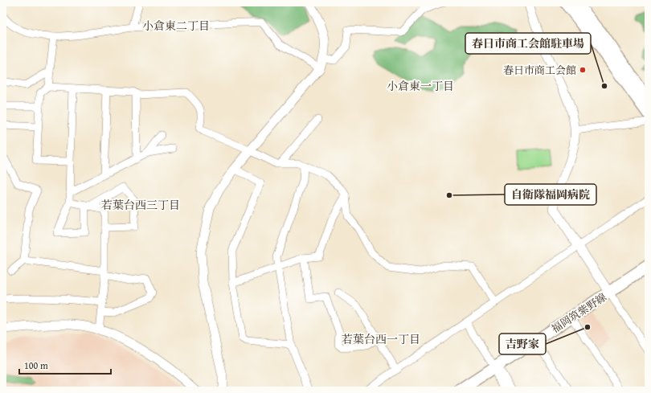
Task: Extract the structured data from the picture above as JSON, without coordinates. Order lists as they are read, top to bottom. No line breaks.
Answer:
{"streets":{"main road":["福岡筑紫野線"]},"districts":["小倉東二丁目","小倉東一丁目","若葉台西三丁目","若葉台西一丁目"],"places":["春日市商工会館","春日市商工会館駐車場","自衛隊福岡病院","吉野家"],"scale_bar":"100 m"}
